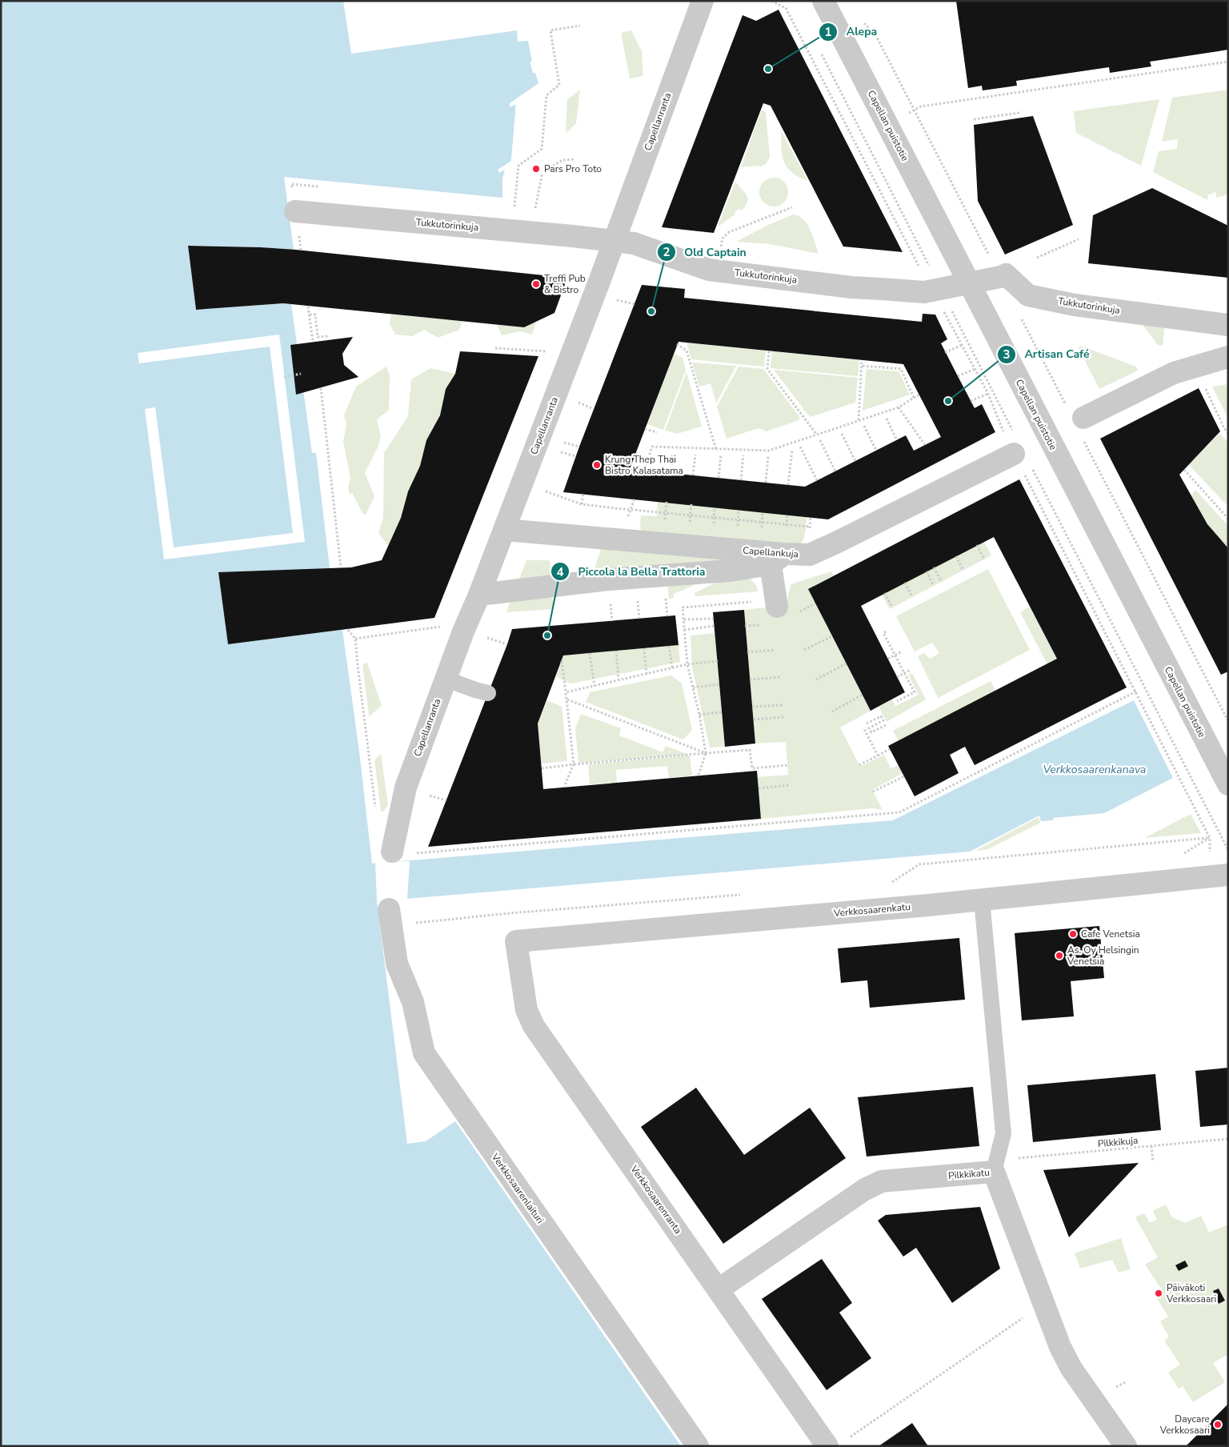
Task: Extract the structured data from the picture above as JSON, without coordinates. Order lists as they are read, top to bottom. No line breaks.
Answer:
{"streets":{"street":["Capellanranta","Capellan puistotie","Tukkutorinkuja","Capellankuja","Verkkosaarenkatu","Pilkkikatu","Verkkosaarenlaituri","Verkkosaarenranta"],"path":["Pilkkikuja"]},"crossings":[["Capellanranta","Tukkutorinkuja"],["Capellanranta","Capellankuja"],["Capellan puistotie","Tukkutorinkuja"],["Verkkosaarenkatu","Verkkosaarenranta"],["Pilkkikuja","Pilkkikatu"],["Pilkkikatu","Verkkosaarenranta"]],"water":["Verkkosaarenkanava"],"places":["Alepa","Pars Pro Toto","Treffi Pub & Bistro","Old Captain","Artisan Café","Krung Thep Thai Bistro Kalasatama","Piccola la Bella Trattoria","Cafe Venetsia","As. Oy Helsingin Venetsia","Päiväkoti Verkkosaari","Daycare Verkkosaari"]}
